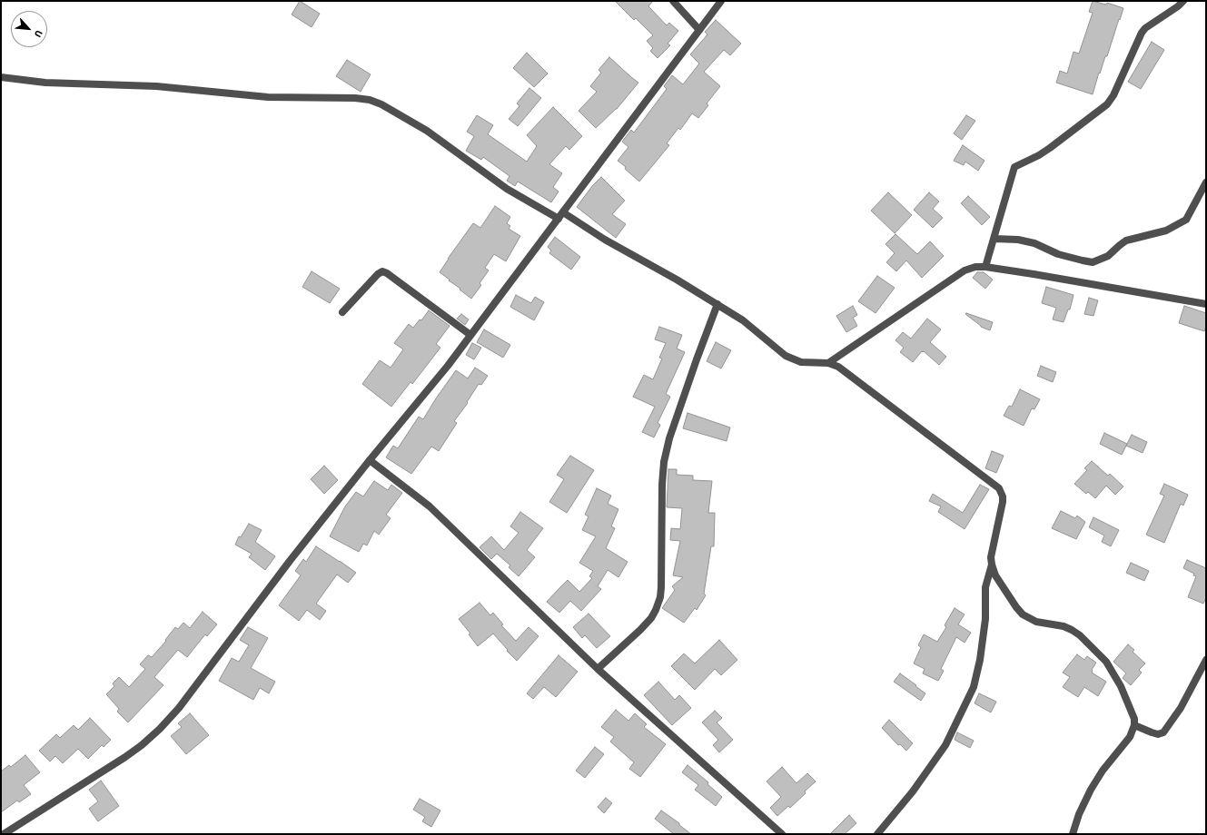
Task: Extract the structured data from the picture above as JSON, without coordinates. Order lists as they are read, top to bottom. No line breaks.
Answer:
{"north":"bottom right"}
